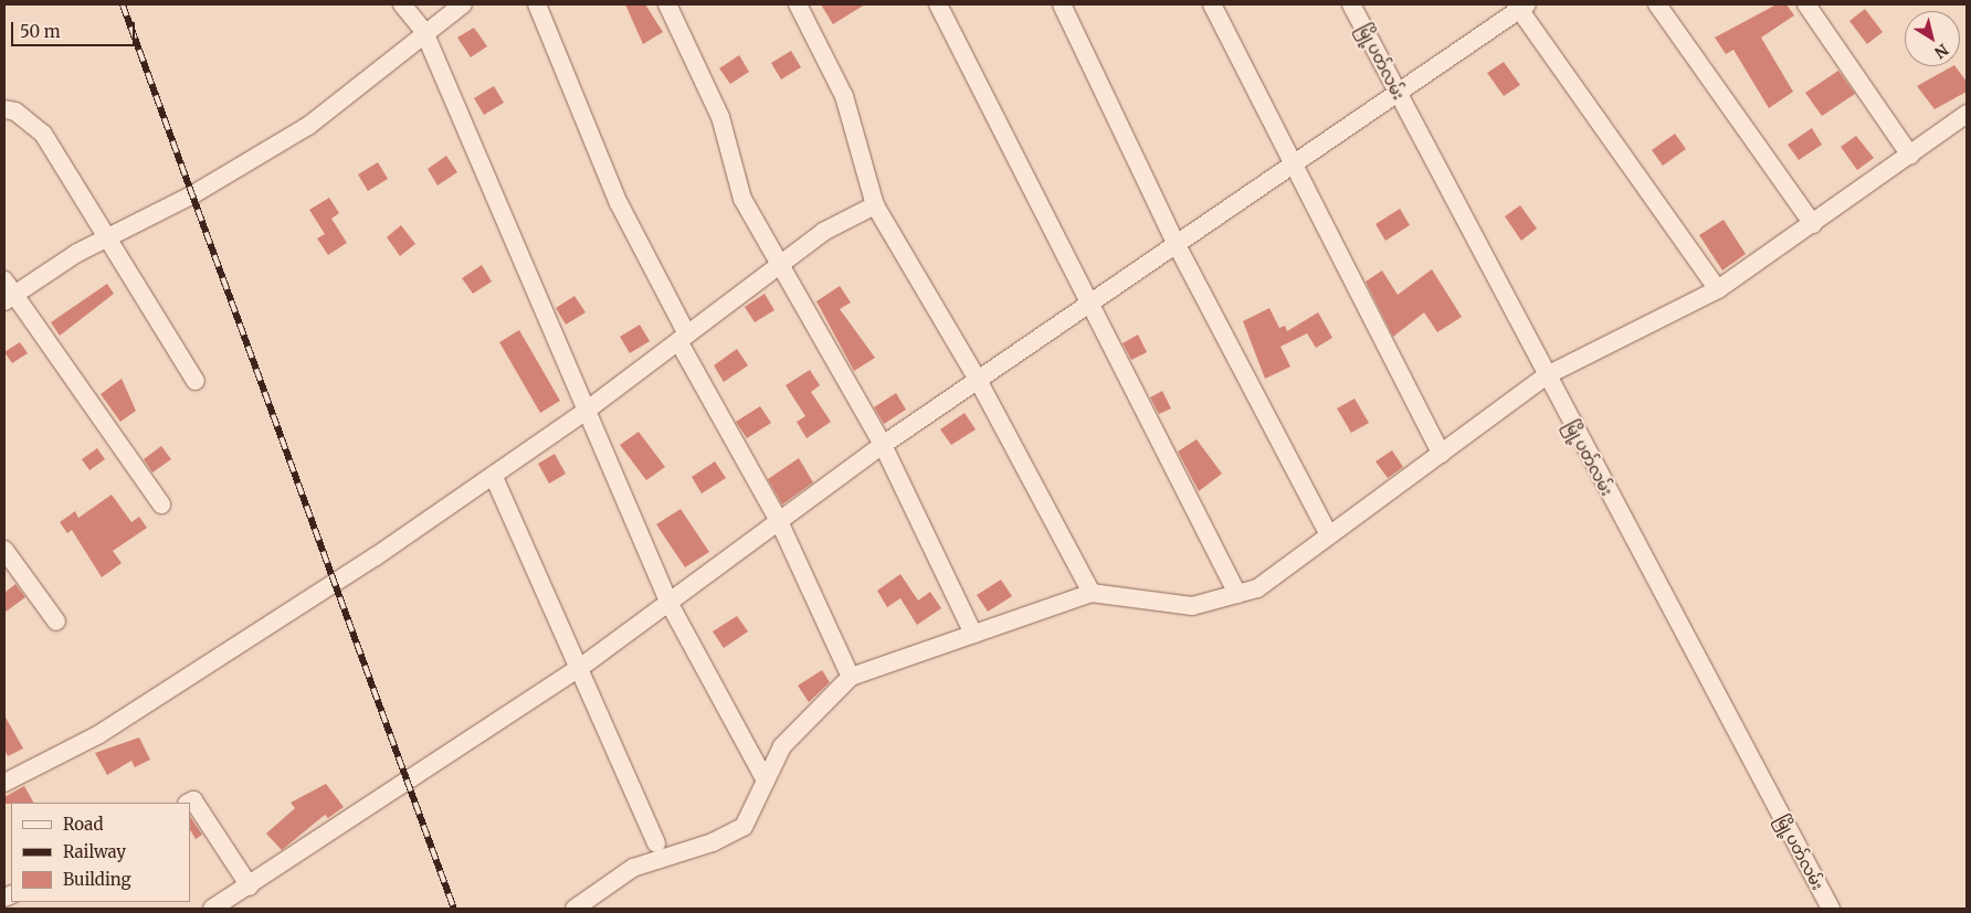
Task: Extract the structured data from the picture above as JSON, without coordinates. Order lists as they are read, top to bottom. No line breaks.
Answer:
{"streets":{"street":["မြို့ပတ်လမ်း"]},"legend":["Road","Railway","Building"],"scale_bar":"50 m","north":"bottom right"}
